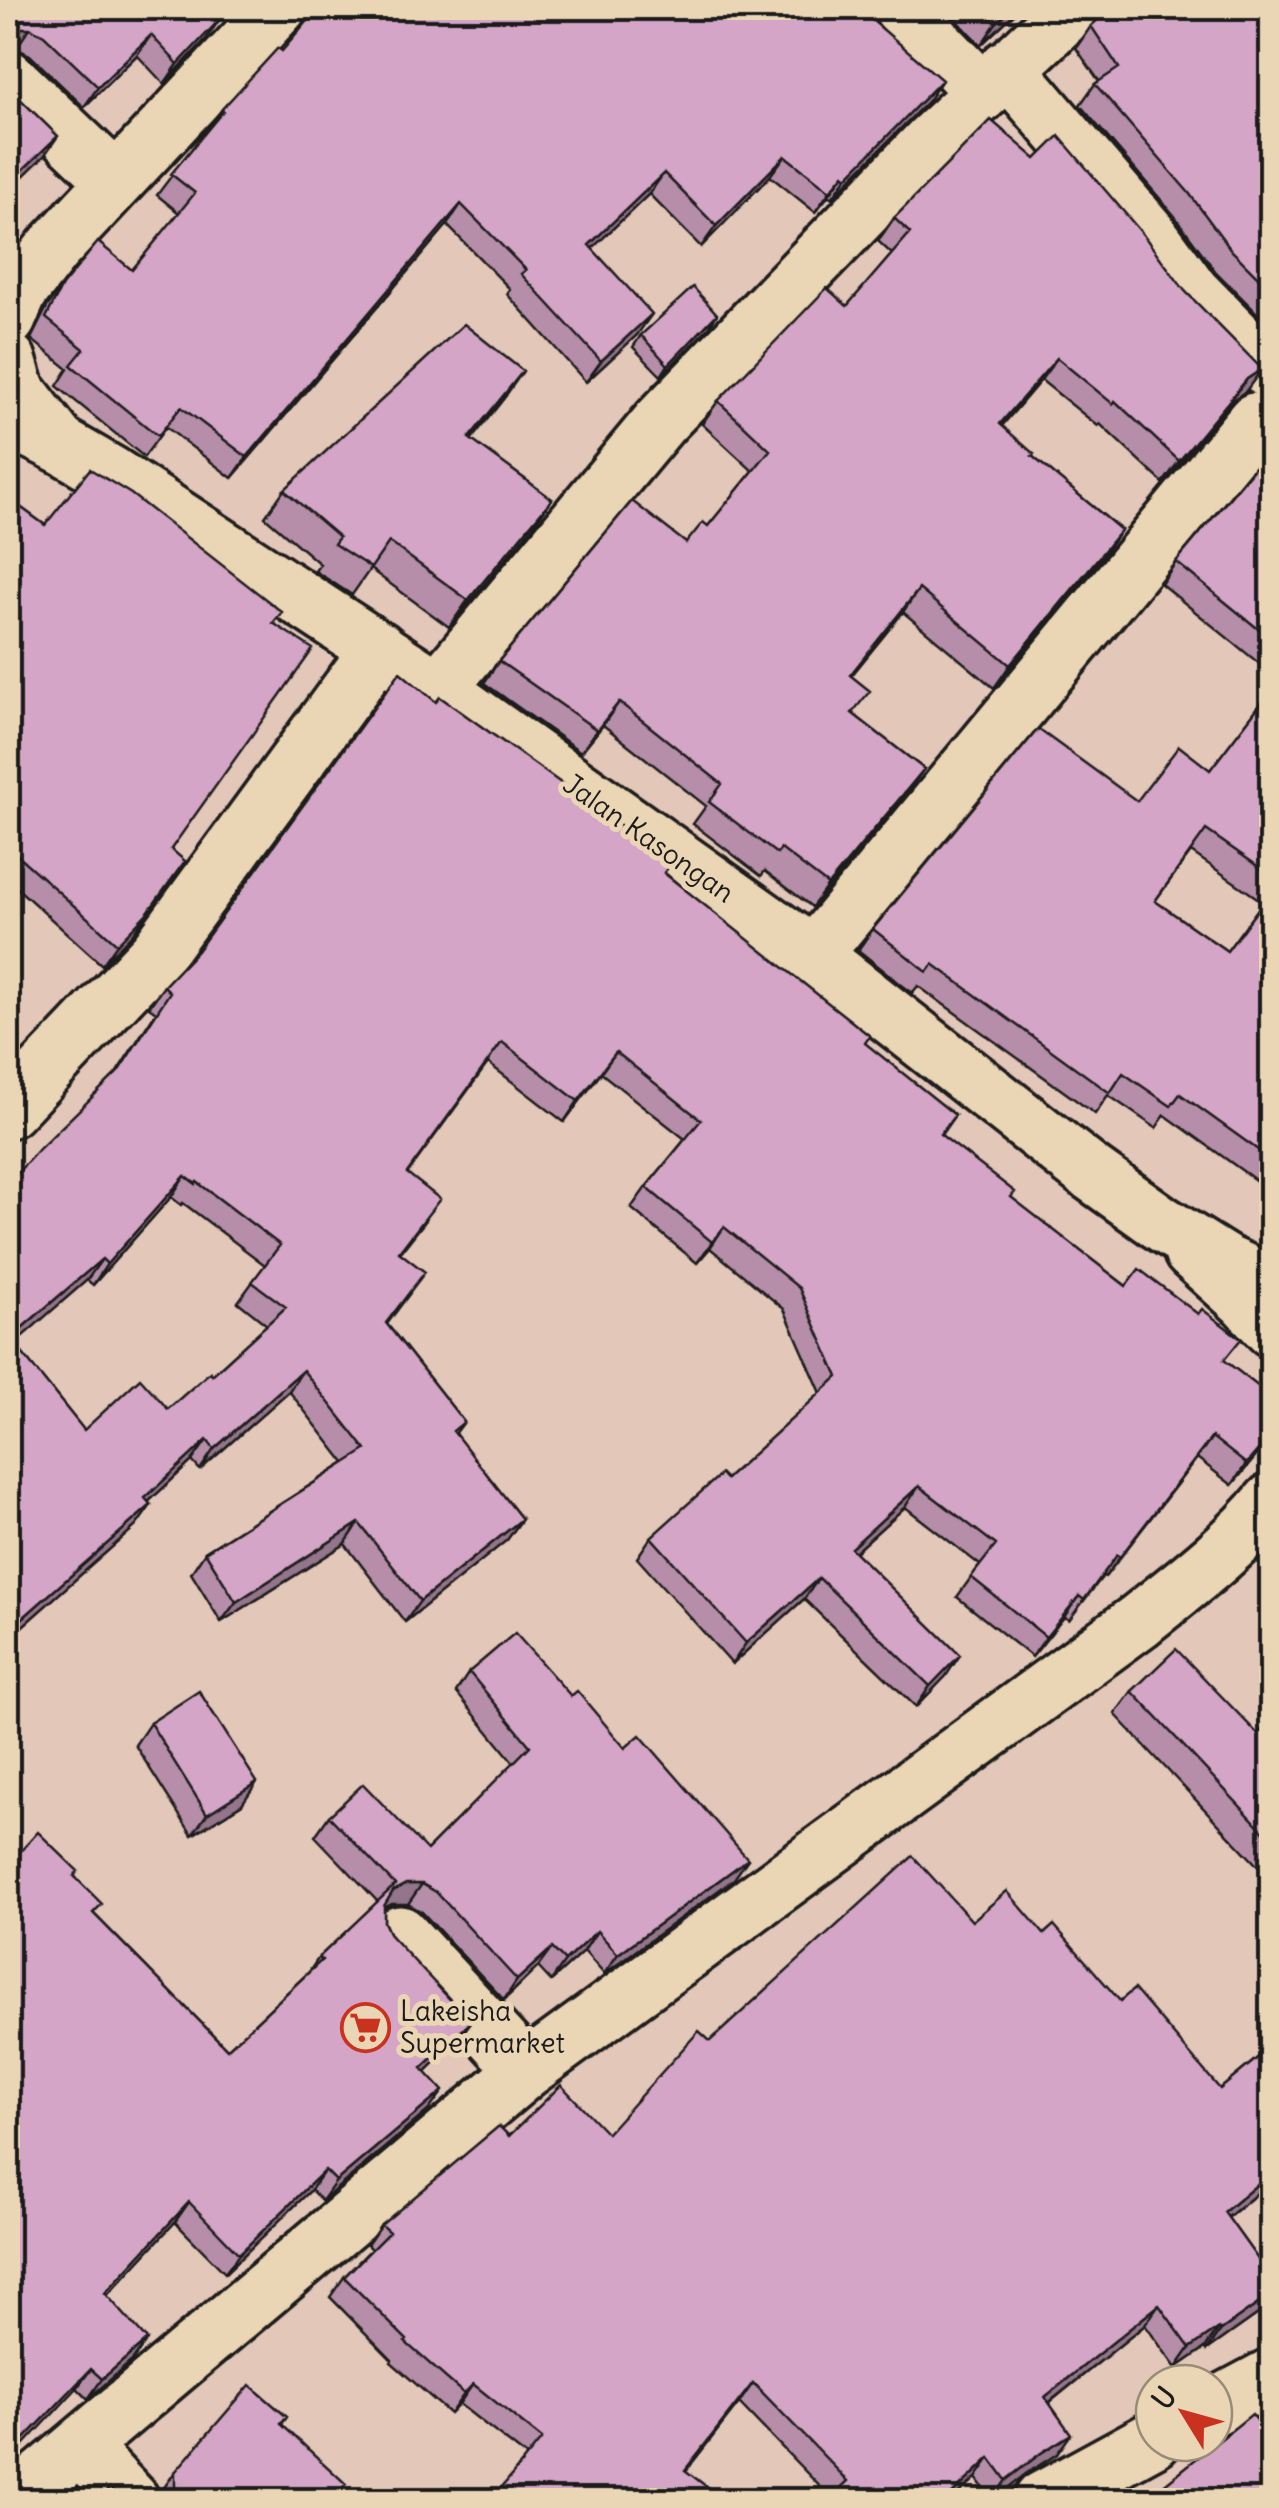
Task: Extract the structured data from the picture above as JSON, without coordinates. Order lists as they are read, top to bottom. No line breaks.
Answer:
{"streets":{"street":["Jalan Kasongan"]},"places":{"supermarket":["Lakeisha Supermarket"]},"north":"top left"}
